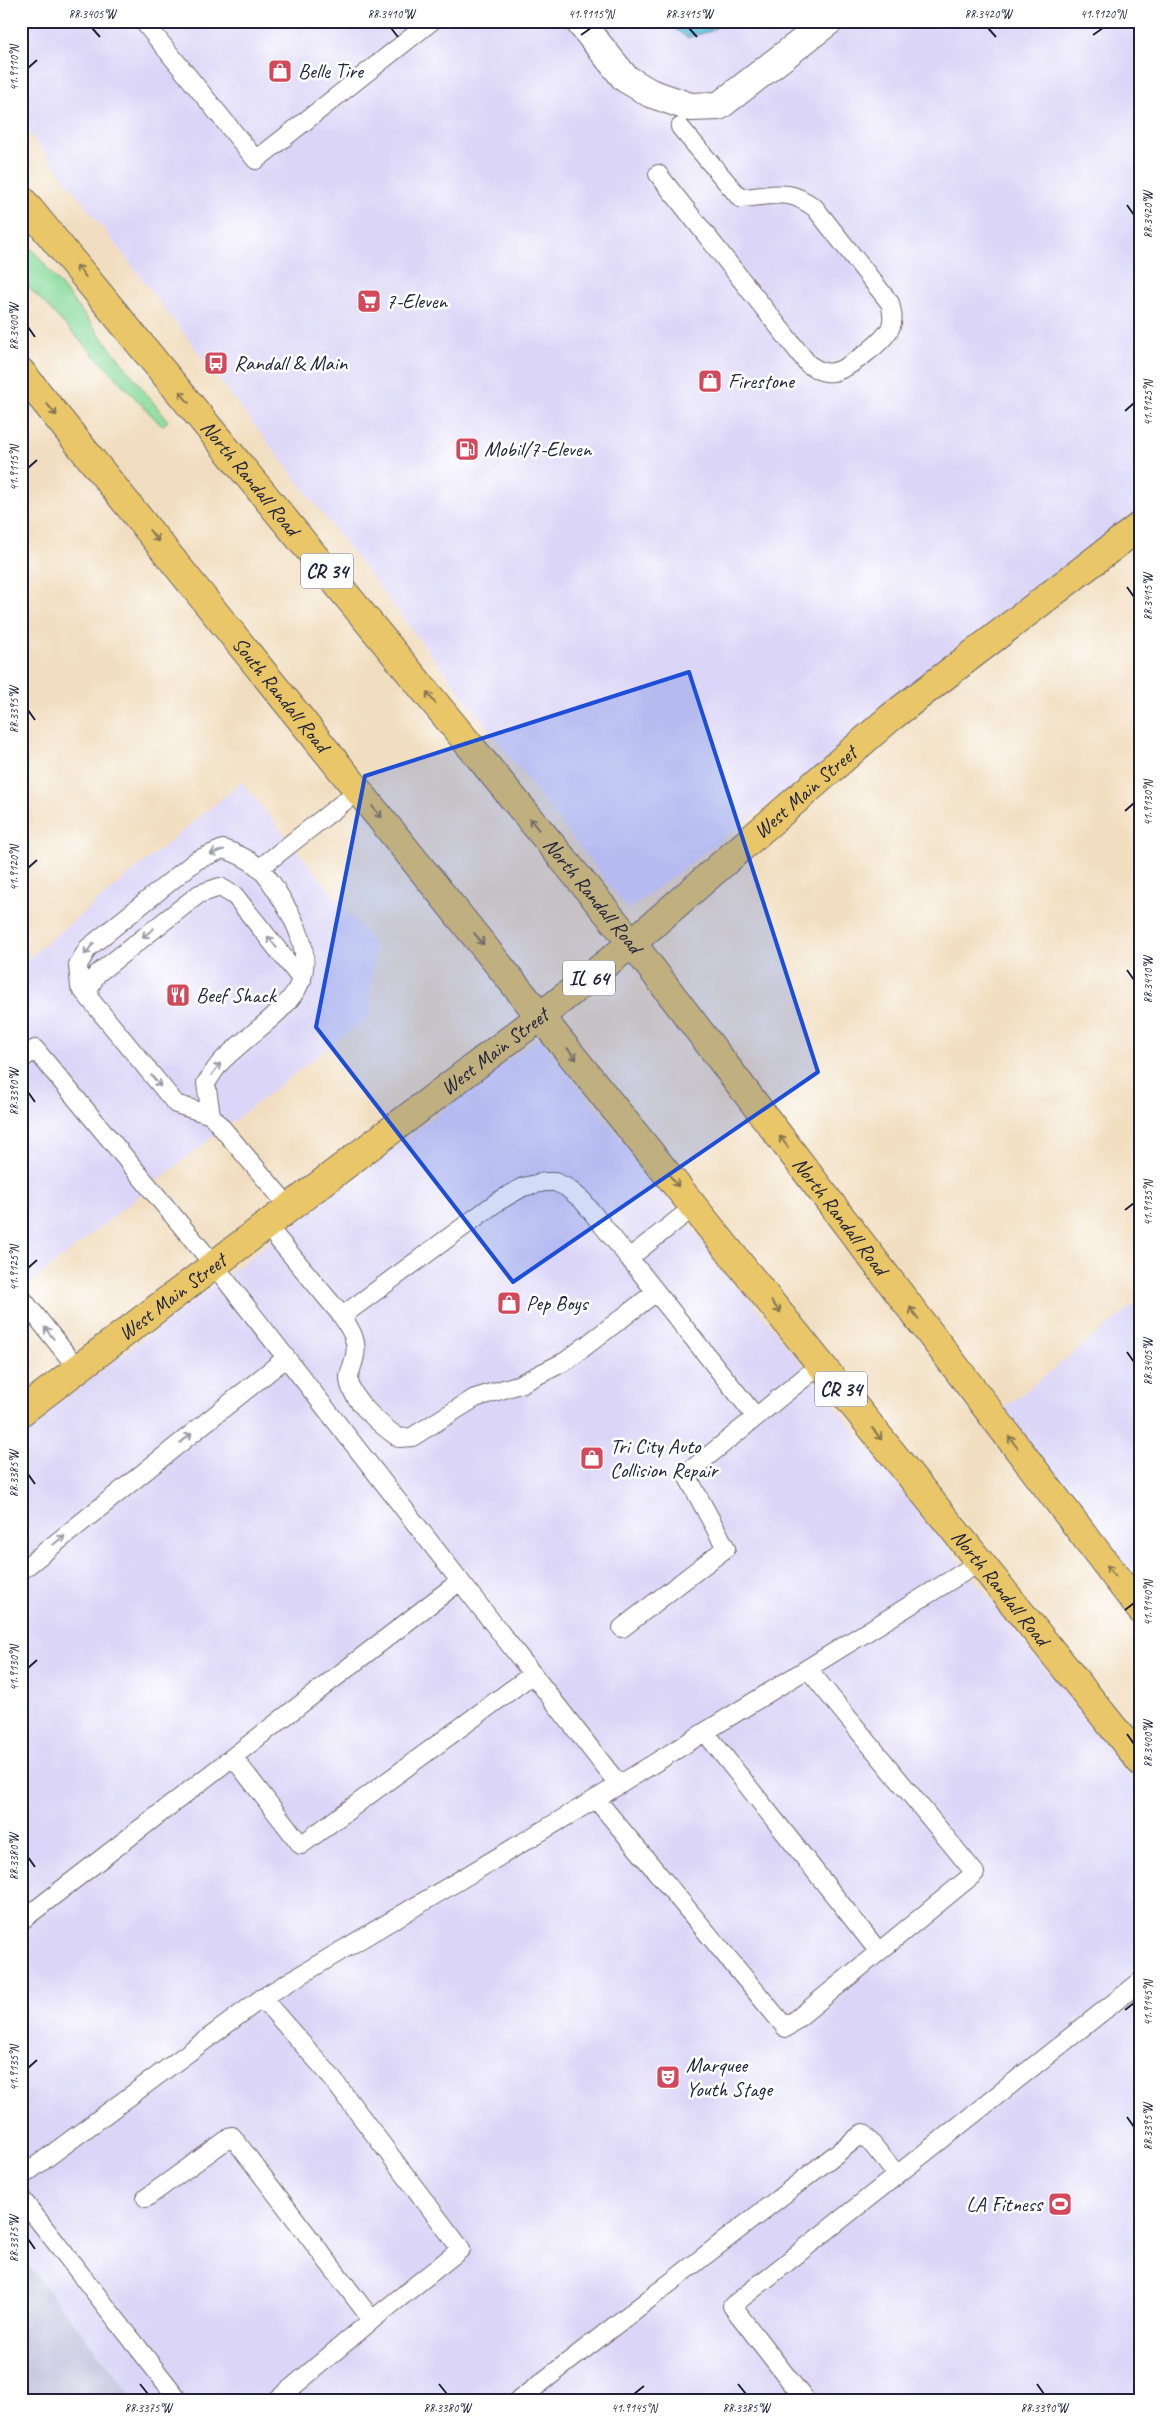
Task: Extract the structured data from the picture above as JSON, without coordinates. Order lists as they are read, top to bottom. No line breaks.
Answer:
{"streets":{"main road":["North Randall Road","CR 34","South Randall Road","West Main Street","IL 64"]},"crossings":[["North Randall Road","South Randall Road"],["North Randall Road","West Main Street"],["South Randall Road","West Main Street"]],"one_way":["South Randall Road"],"places":{"shop":["Belle Tire","Firestone","Pep Boys","Tri City Auto Collision Repair"],"supermarket":["7-Eleven"],"bus stop":["Randall & Main"],"fuel station":["Mobil/7-Eleven"],"restaurant":["Beef Shack"],"theatre":["Marquee Youth Stage"],"sports":["LA Fitness"]},"coordinates":["88.3405°W","88.3410°W","41.9115°N","88.3415°W","88.3420°W","41.9120°N","41.9110°N","88.3400°W","41.9125°N","88.3395°W","41.9130°N","88.3390°W","41.9135°N","88.3385°W","41.9140°N","88.3380°W","41.9145°N","88.3375°W"]}
